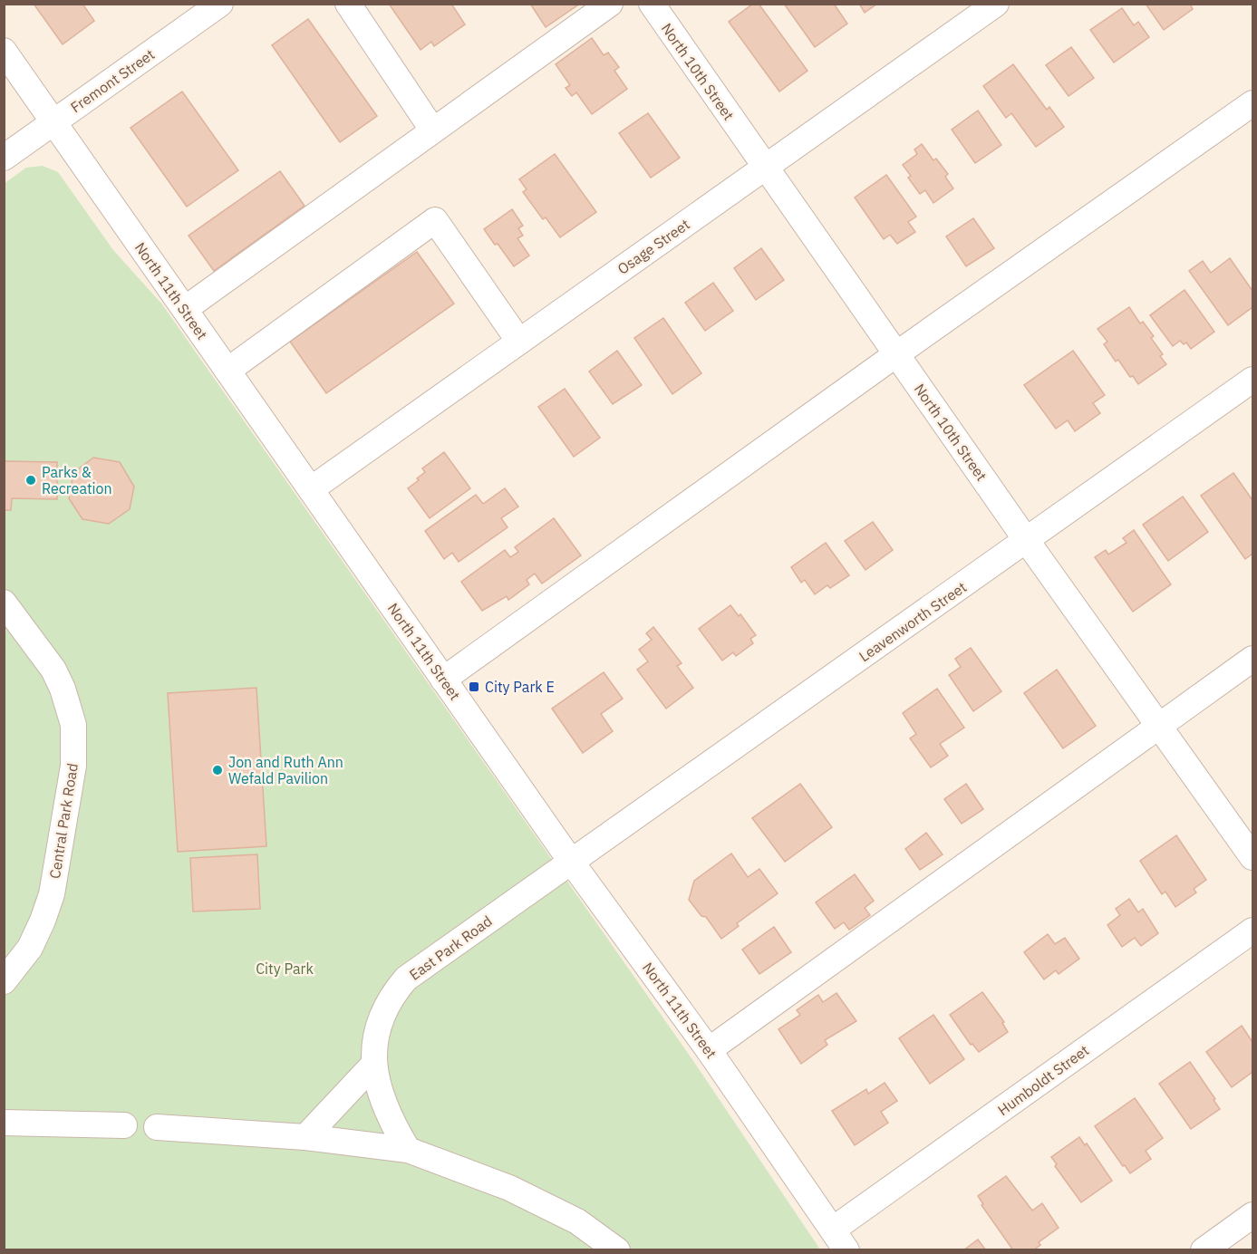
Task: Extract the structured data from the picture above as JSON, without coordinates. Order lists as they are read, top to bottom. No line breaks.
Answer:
{"streets":{"street":["North 10th Street","Fremont Street","Osage Street","North 11th Street","Leavenworth Street","Central Park Road","East Park Road","Humboldt Street"]},"crossings":[["North 10th Street","Osage Street"],["North 10th Street","Leavenworth Street"],["Fremont Street","North 11th Street"],["Osage Street","North 11th Street"],["North 11th Street","Leavenworth Street"],["North 11th Street","East Park Road"],["North 11th Street","Humboldt Street"],["Leavenworth Street","East Park Road"]],"parks":["City Park"],"places":{"other":["Parks & Recreation","Jon and Ruth Ann Wefald Pavilion"],"transit":["City Park E"]}}
